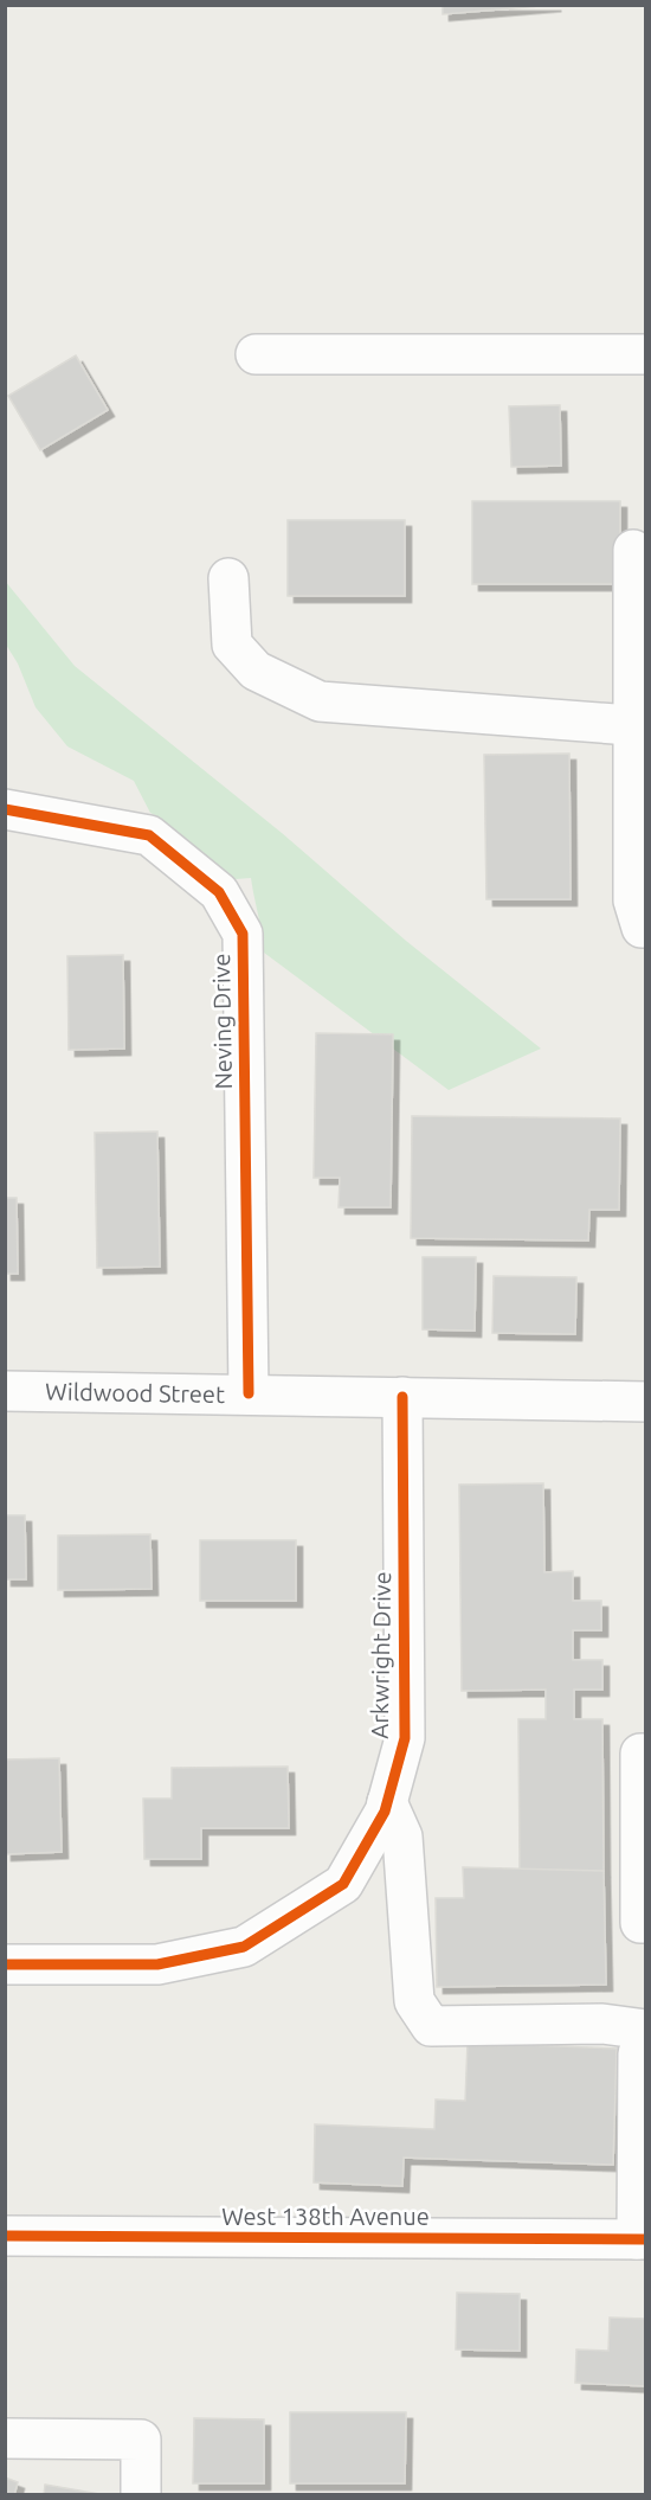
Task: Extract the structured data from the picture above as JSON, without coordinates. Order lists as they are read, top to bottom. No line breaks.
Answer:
{"streets":{"street":["Neving Drive","Wildwood Street","Arkwright Drive","West 138th Avenue"]},"crossings":[["Neving Drive","Wildwood Street"],["Wildwood Street","Arkwright Drive"]]}
